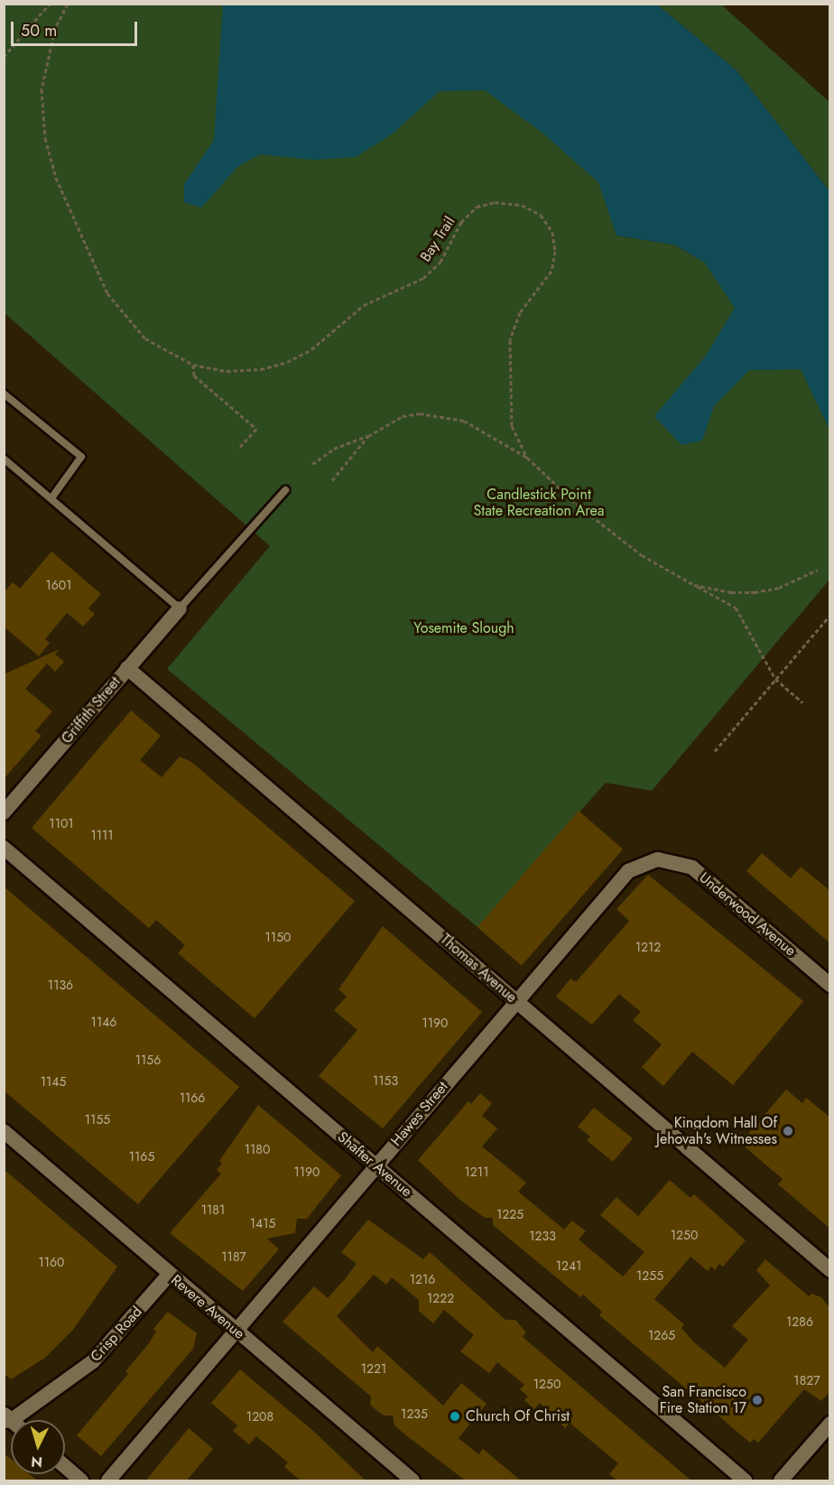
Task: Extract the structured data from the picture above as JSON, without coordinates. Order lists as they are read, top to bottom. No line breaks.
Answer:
{"streets":{"street":["Griffith Street","Underwood Avenue","Thomas Avenue","Hawes Street","Shafter Avenue","Revere Avenue","Crisp Road"],"path":["Bay Trail"]},"crossings":[["Griffith Street","Thomas Avenue"],["Underwood Avenue","Hawes Street"],["Thomas Avenue","Hawes Street"],["Hawes Street","Shafter Avenue"],["Hawes Street","Revere Avenue"],["Revere Avenue","Crisp Road"]],"parks":["Candlestick Point State Recreation Area","Yosemite Slough"],"places":["Kingdom Hall Of Jehovah's Witnesses","San Francisco Fire Station 17","Church Of Christ"],"house_numbers":["1601","1101","1111","1150","1212","1136","1146","1190","1156","1153","1145","1166","1155","1180","1165","1190","1211","1181","1225","1415","1250","1233","1187","1160","1241","1255","1216","1222","1286","1265","1221","1827","1250","1235","1208"],"scale_bar":"50 m","north":"bottom"}
